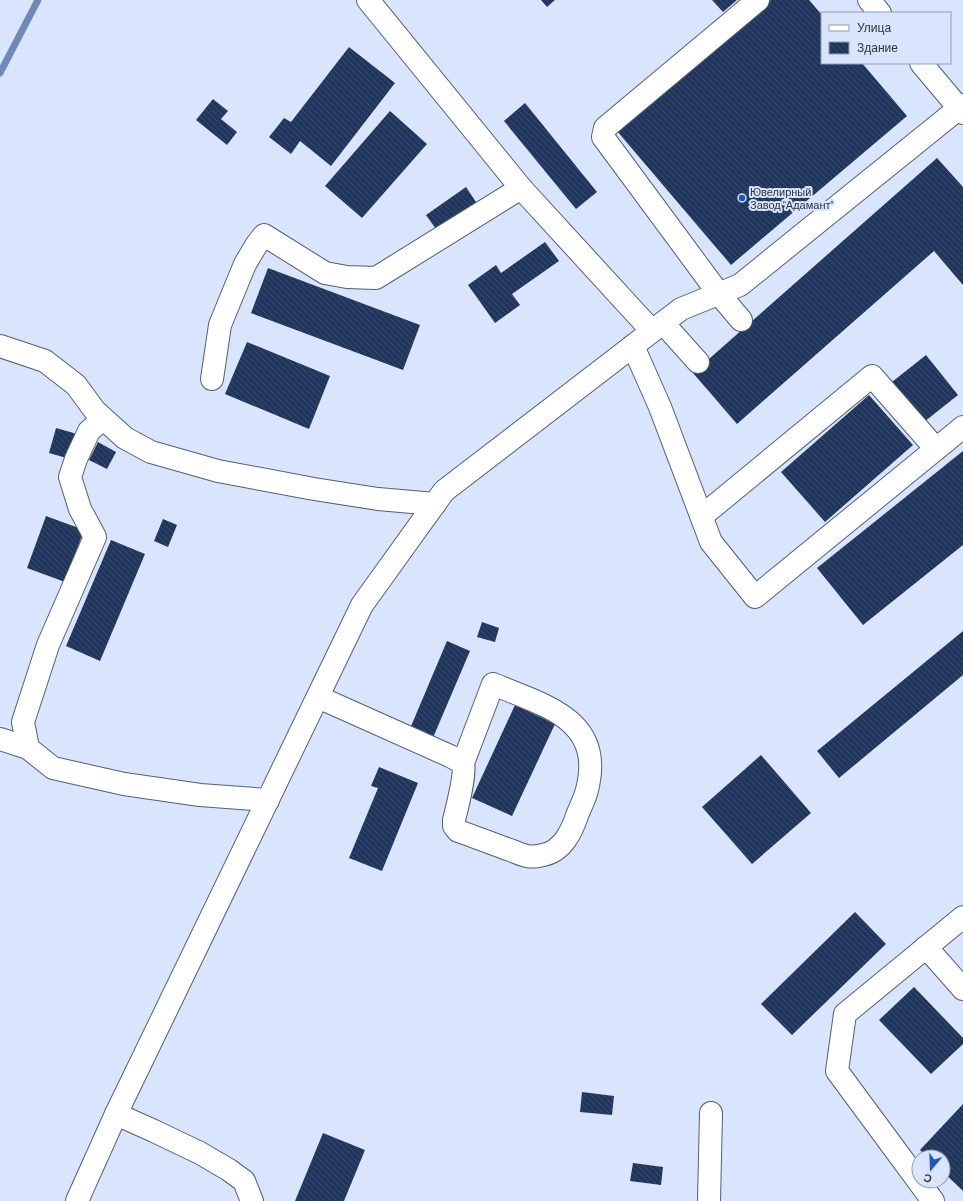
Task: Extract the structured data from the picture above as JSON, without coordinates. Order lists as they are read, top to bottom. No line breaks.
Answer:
{"places":["Ювелирный Завод \"Адамант\""],"legend":["Улица","Здание"],"north":"bottom"}
